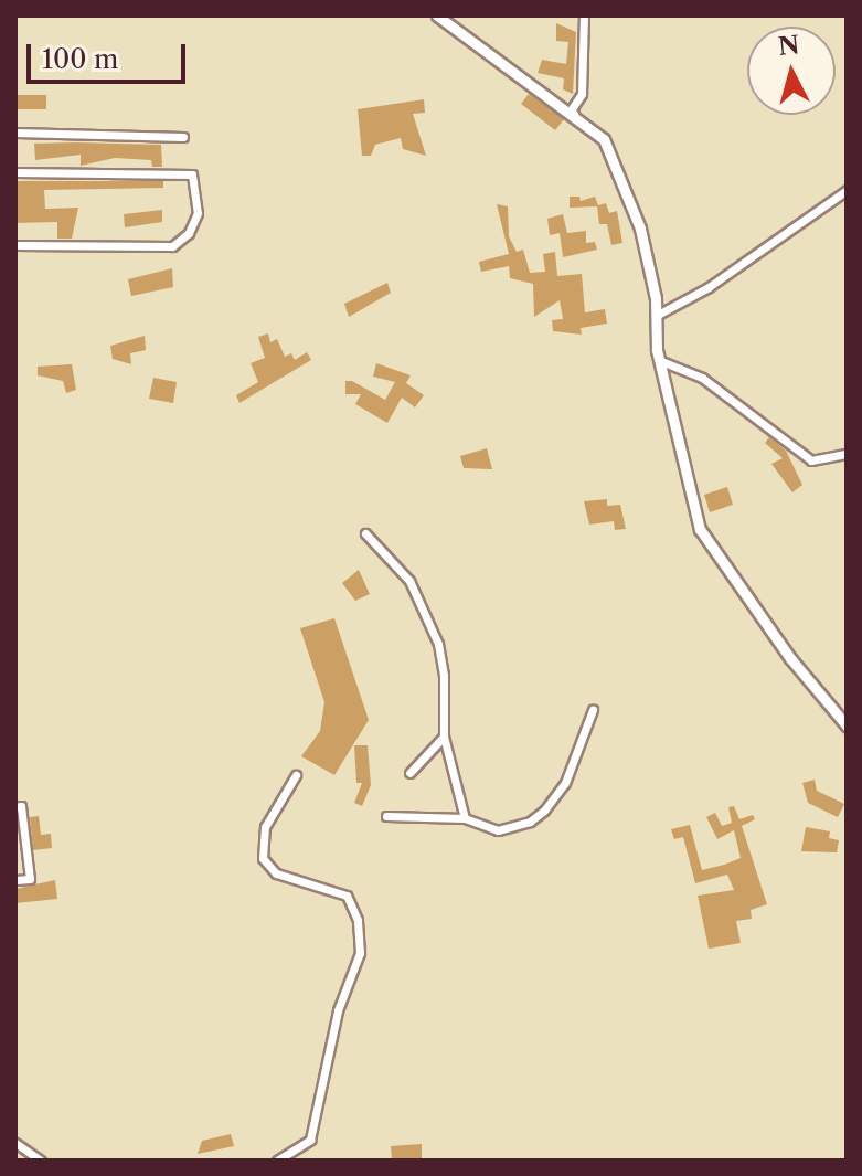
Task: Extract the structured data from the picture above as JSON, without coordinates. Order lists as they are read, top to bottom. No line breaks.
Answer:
{"scale_bar":"100 m","north":"top"}
